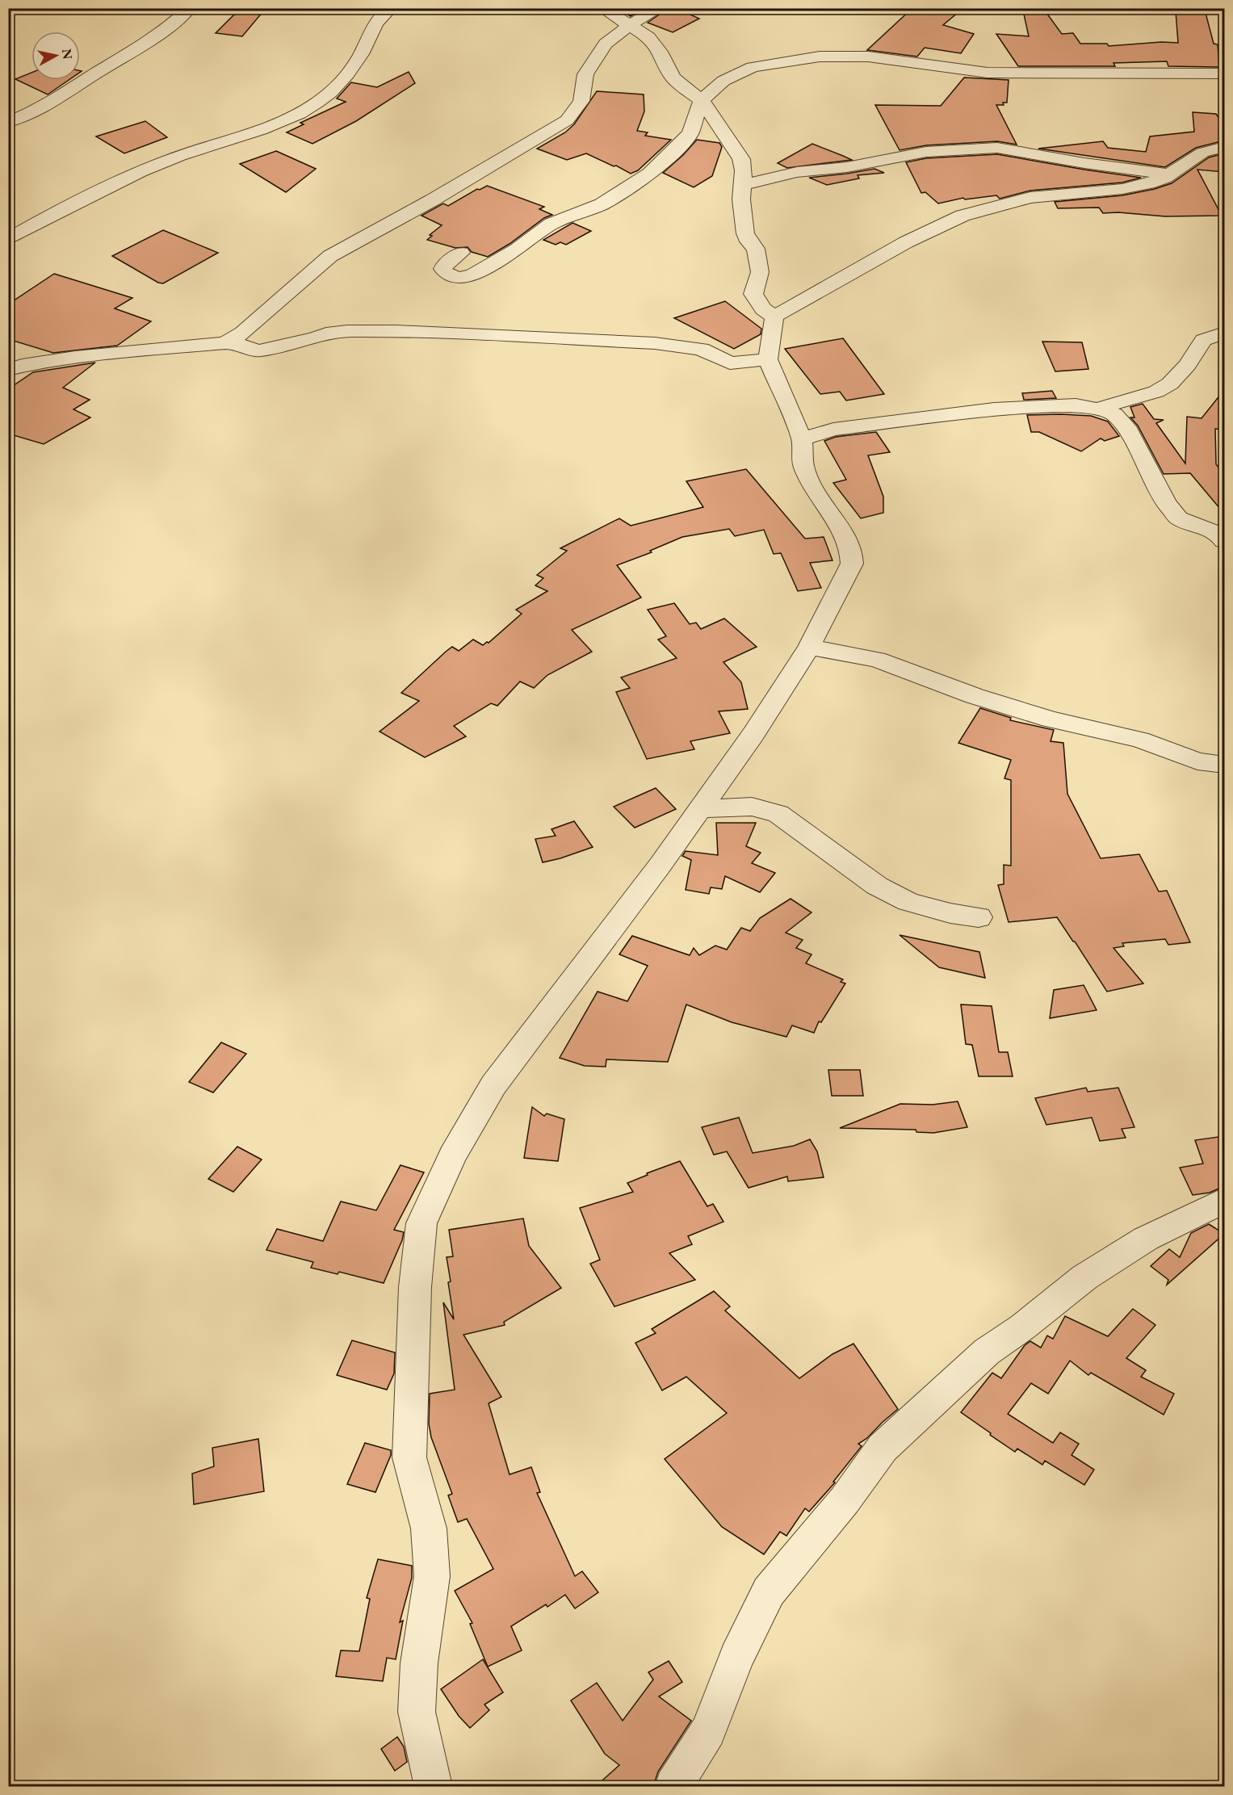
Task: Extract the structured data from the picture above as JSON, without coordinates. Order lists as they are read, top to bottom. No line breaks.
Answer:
{"north":"right"}
